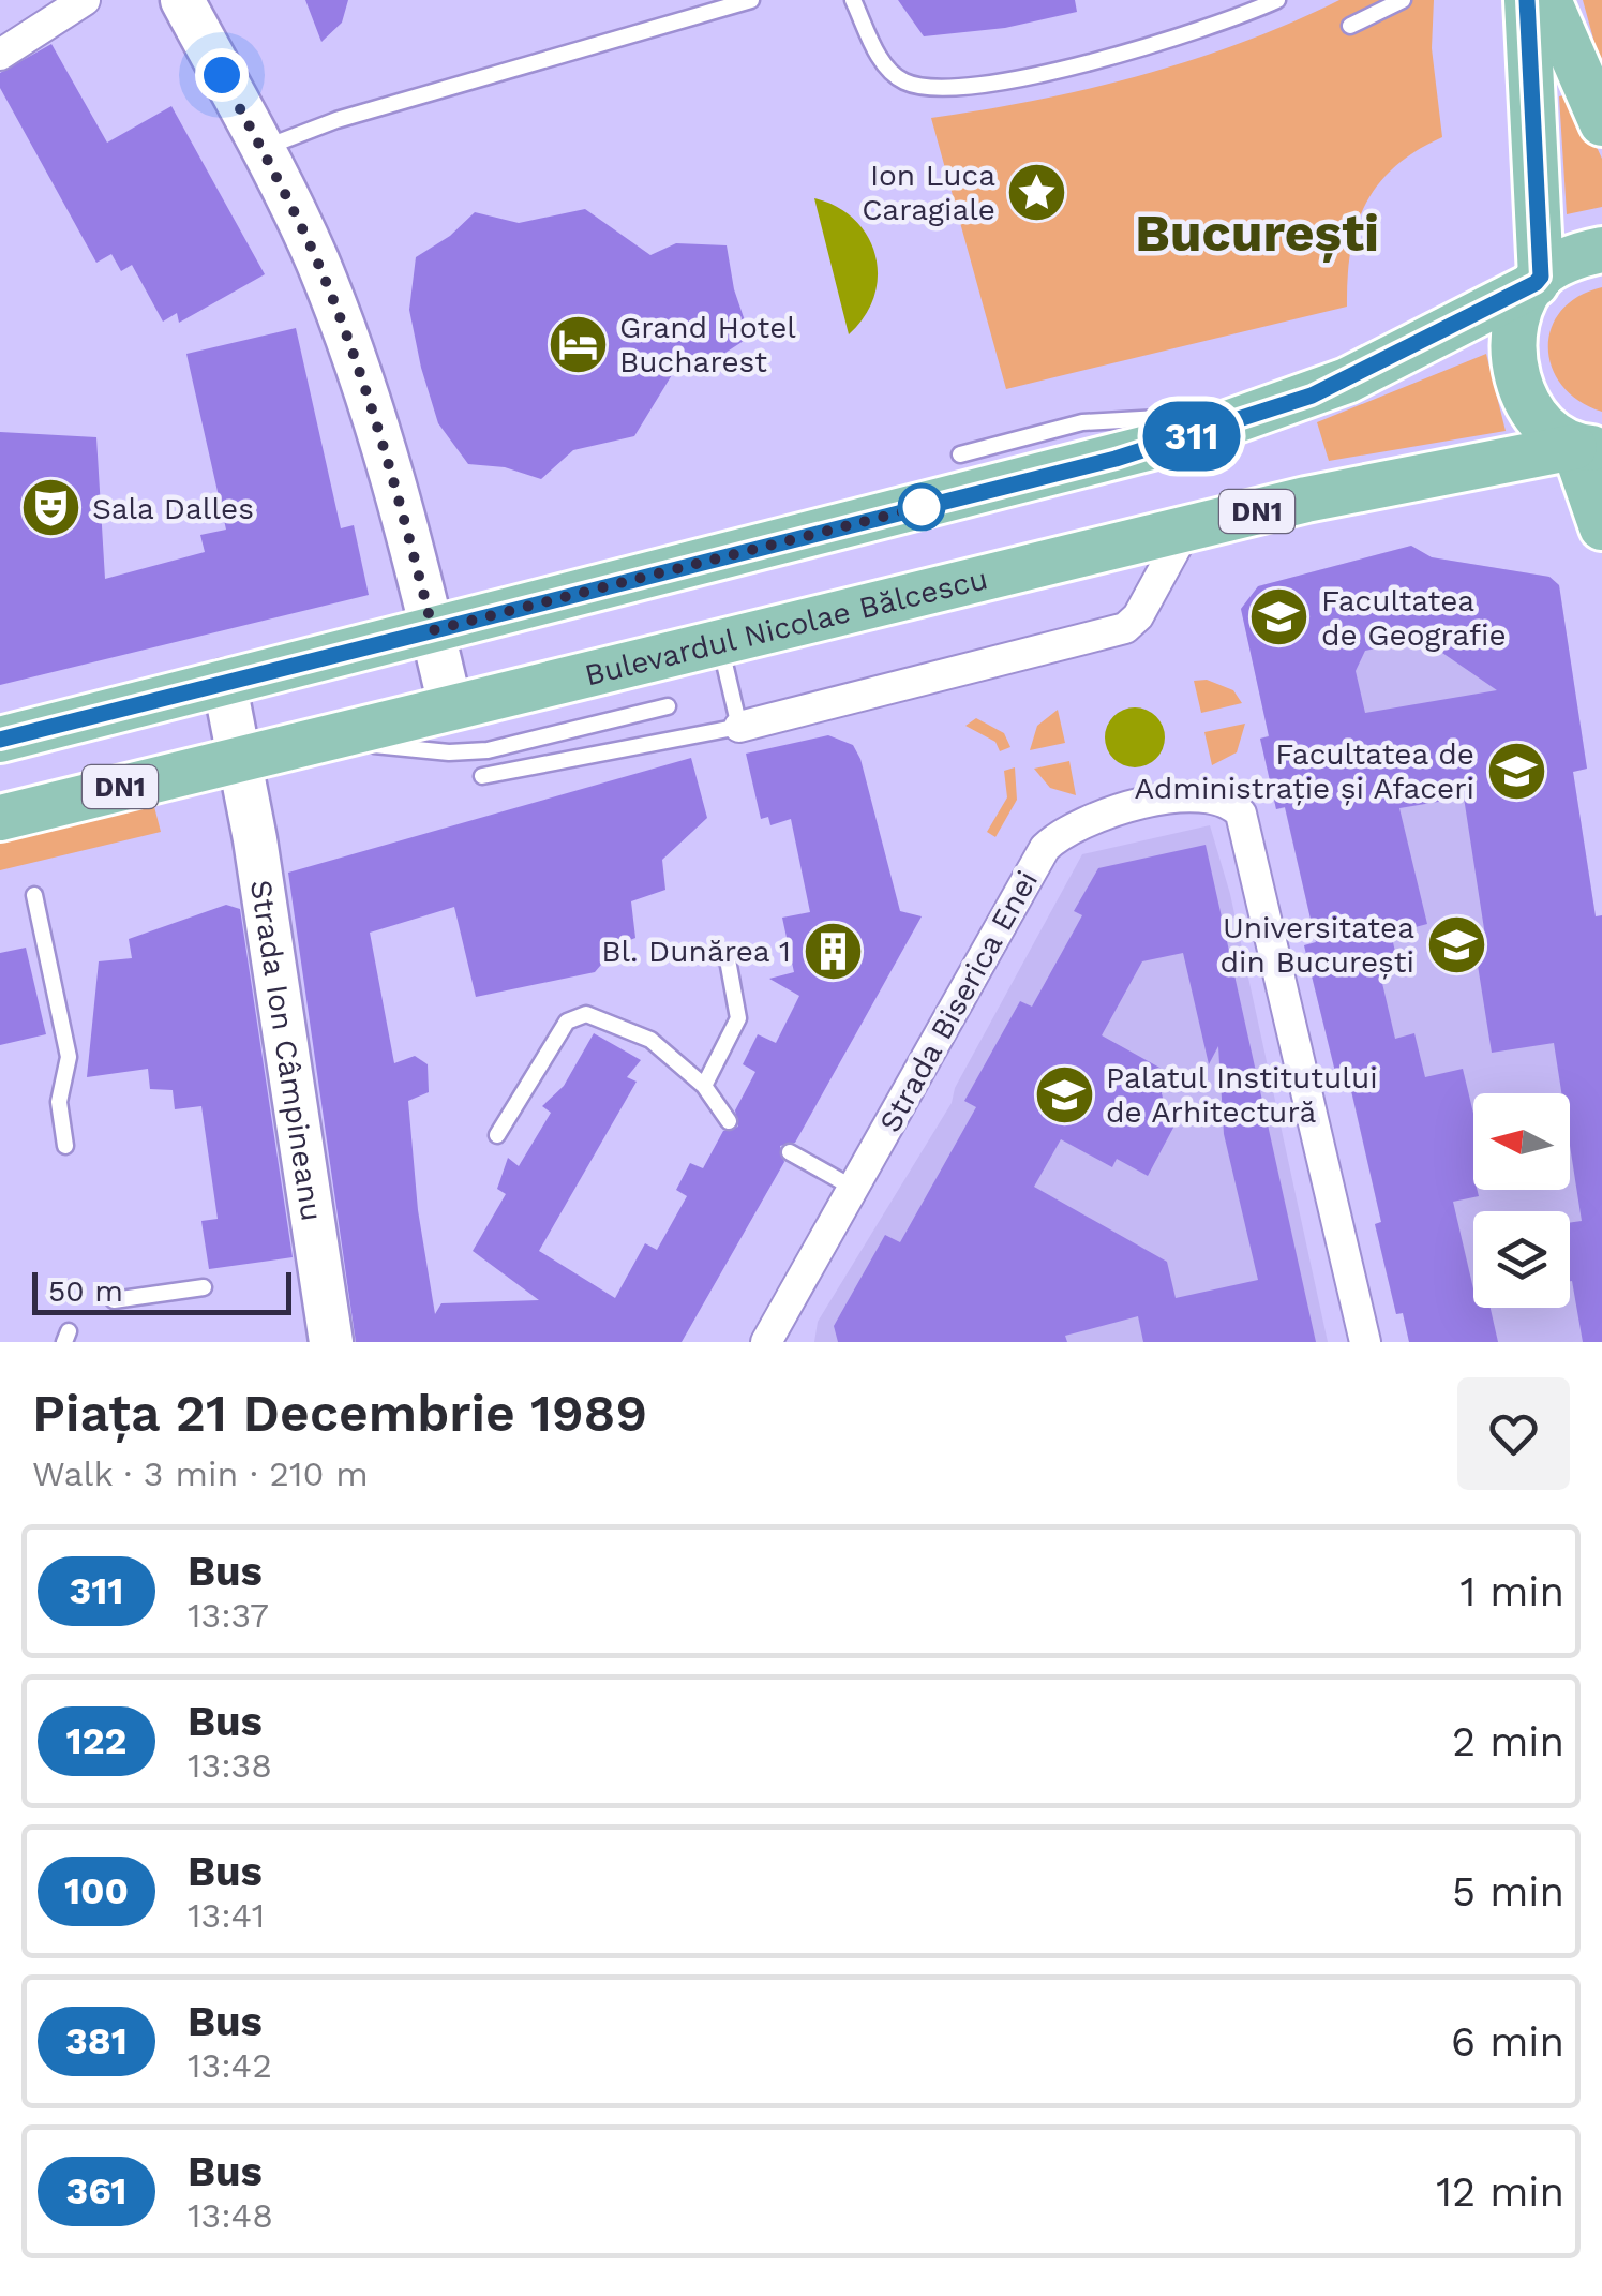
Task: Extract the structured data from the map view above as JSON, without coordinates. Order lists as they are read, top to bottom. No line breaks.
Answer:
{"streets":{"main road":["DN1","Bulevardul Nicolae Bălcescu"],"street":["Strada Biserica Enei","Strada Ion Câmpineanu"]},"crossings":[["Bulevardul Nicolae Bălcescu","Strada Ion Câmpineanu"]],"districts":["București"],"places":{"place":["Ion Luca Caragiale"],"hotel":["Grand Hotel Bucharest"],"theatre":["Sala Dalles"],"school or university":["Facultatea de Geografie","Facultatea de Administrație și Afaceri","Universitatea din București","Palatul Institutului de Arhitectură"],"building":["Bl. Dunărea 1"]},"lines":["bus line 311"],"scale_bar":"50 m","north":"left","page":{"on_map":"311","scale":"50 m","heading":["Piața 21 Decembrie 1989","Walk · 3 min · 210 m"],"list":[{"mark":"311","name":"Bus","note":"13:37","value":"1 min"},{"mark":"122","name":"Bus","note":"13:38","value":"2 min"},{"mark":"100","name":"Bus","note":"13:41","value":"5 min"},{"mark":"381","name":"Bus","note":"13:42","value":"6 min"},{"mark":"361","name":"Bus","note":"13:48","value":"12 min"}]}}
